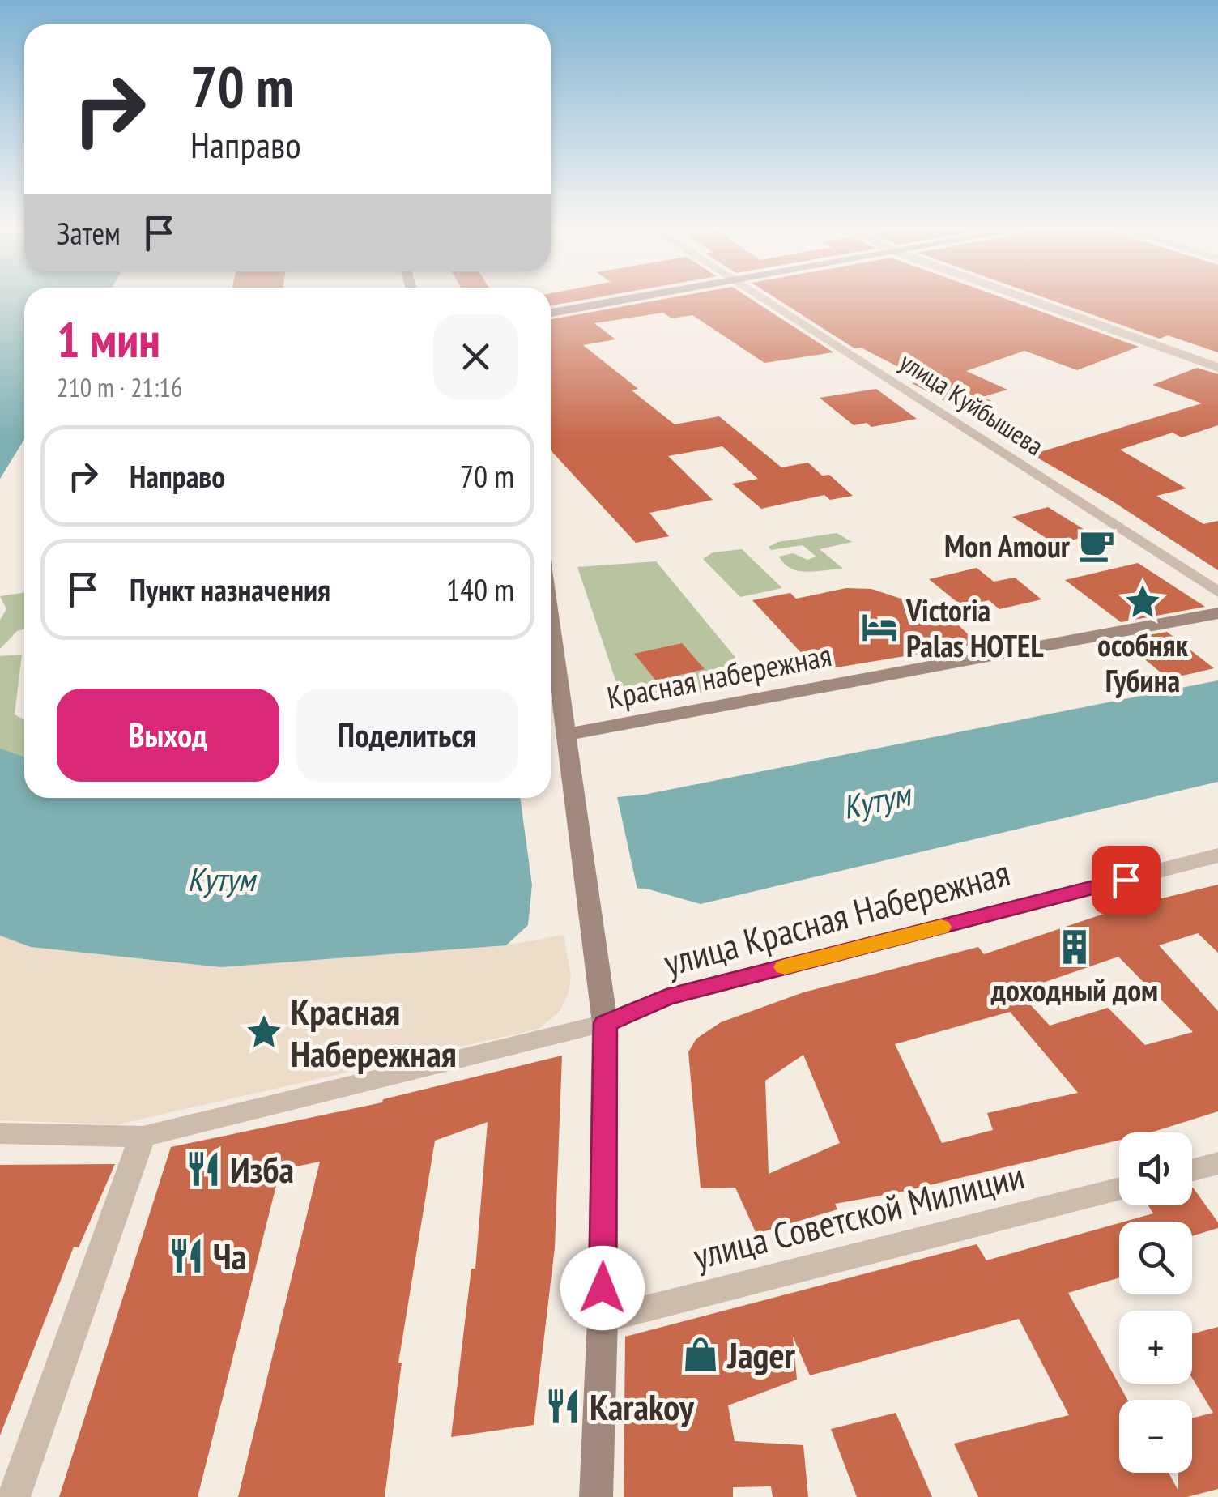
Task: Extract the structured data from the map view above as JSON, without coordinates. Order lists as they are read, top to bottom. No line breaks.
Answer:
{"streets":{"main road":["Красная набережная"],"street":["улица Куйбышева","улица Красная Набережная","улица Советской Милиции"]},"water":["Кутум"],"places":{"cafe":["Mon Amour"],"place":["особняк Губина","Красная Набережная"],"hotel":["Victoria Palas HOTEL"],"building":["доходный дом"],"restaurant":["Изба","Ча","Karakoy"],"shop":["Jager"]},"page":{"turn":["70 m","Направо"],"then":"Затем","heading":["1 мин","210 m · 21:16"],"list":[{"name":"Направо","value":"70 m"},{"name":"Пункт назначения","value":"140 m"}],"buttons":["Выход","Поделиться"],"map_buttons":["+","−"]}}
